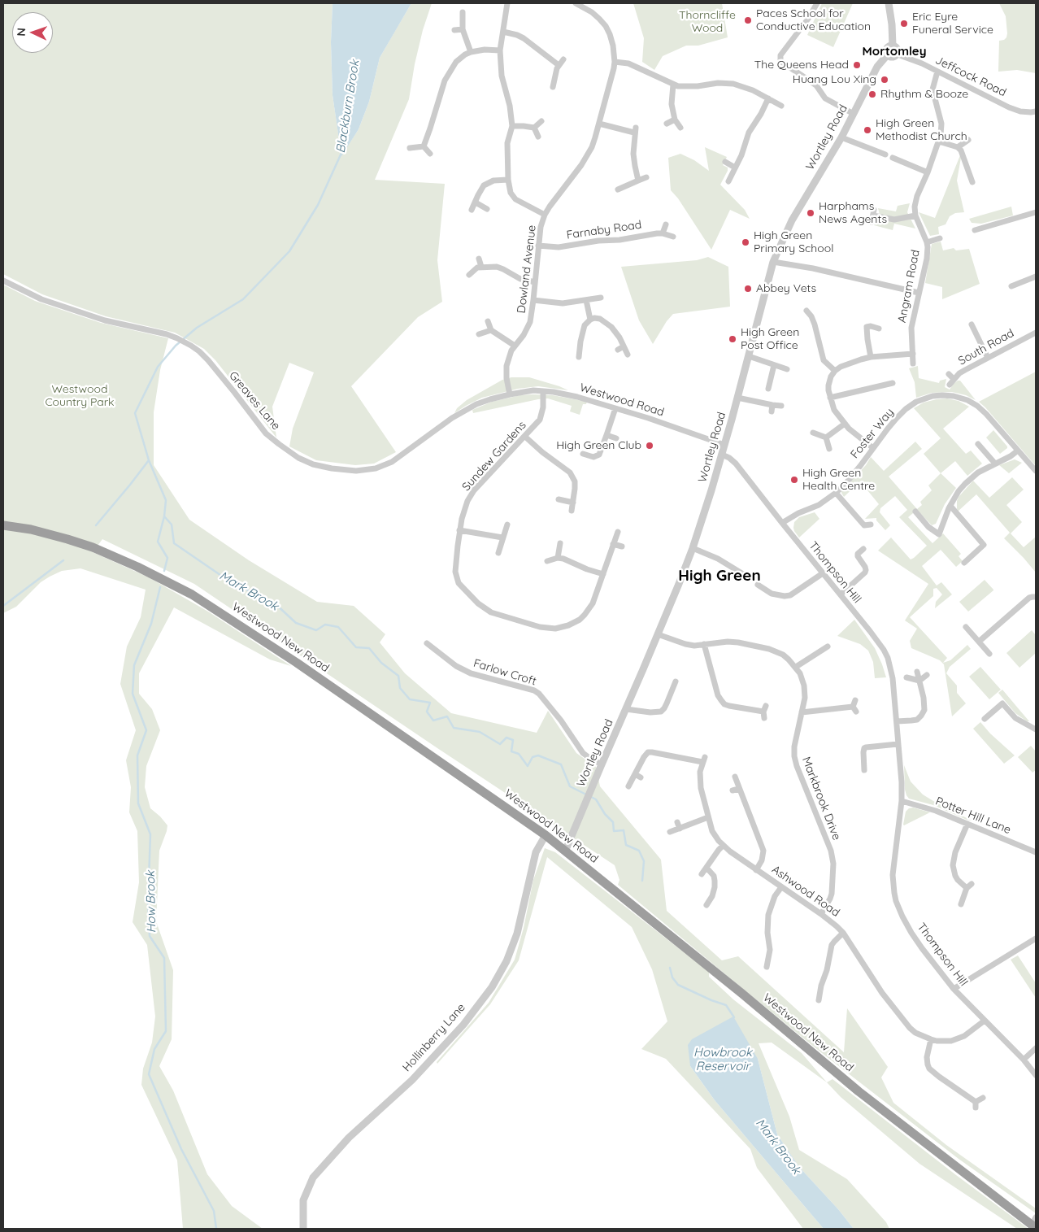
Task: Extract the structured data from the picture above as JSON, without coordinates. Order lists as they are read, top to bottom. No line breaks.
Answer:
{"streets":{"highway":["Westwood New Road"],"street":["Jeffcock Road","Wortley Road","Farnaby Road","Dowland Avenue","Angram Road","South Road","Westwood Road","Greaves Lane","Foster Way","Sundew Gardens","Thompson Hill","Farlow Croft","Markbrook Drive","Potter Hill Lane","Ashwood Road","Hollinberry Lane"]},"crossings":[["Jeffcock Road","Wortley Road"],["Jeffcock Road","Angram Road"],["Wortley Road","Westwood Road"],["Wortley Road","Thompson Hill"],["Wortley Road","Westwood New Road"],["Wortley Road","Farlow Croft"],["Wortley Road","Markbrook Drive"],["Farnaby Road","Dowland Avenue"],["Dowland Avenue","Westwood Road"],["Dowland Avenue","Greaves Lane"],["Westwood Road","Greaves Lane"],["Westwood Road","Sundew Gardens"],["Foster Way","Thompson Hill"],["Thompson Hill","Potter Hill Lane"],["Thompson Hill","Ashwood Road"],["Westwood New Road","Hollinberry Lane"],["Markbrook Drive","Ashwood Road"]],"districts":["Mortomley","High Green"],"water":["Blackburn Brook","Mark Brook","How Brook","Howbrook Reservoir"],"parks":["Thorncliffe Wood","Westwood Country Park"],"places":["Paces School for Conductive Education","Eric Eyre Funeral Service","The Queens Head","Huang Lou Xing","Rhythm & Booze","High Green Methodist Church","Harphams News Agents","High Green Primary School","Abbey Vets","High Green Post Office","High Green Club","High Green Health Centre"],"north":"left"}
